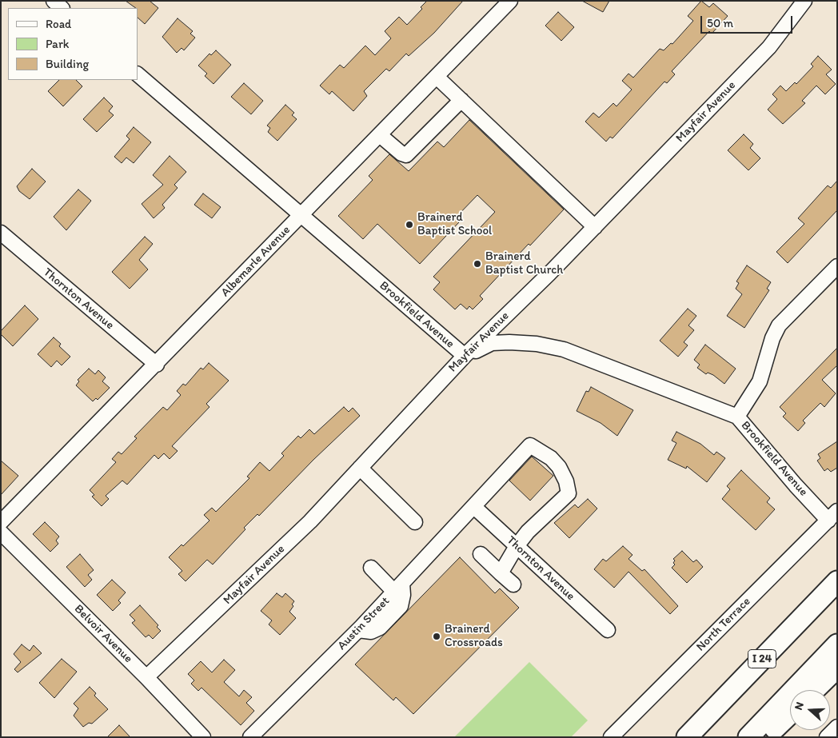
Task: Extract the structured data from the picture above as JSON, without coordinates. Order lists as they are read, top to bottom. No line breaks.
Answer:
{"streets":{"highway":["I 24"],"street":["Mayfair Avenue","Albemarle Avenue","Thornton Avenue","Brookfield Avenue","Austin Street","North Terrace","Belvoir Avenue"]},"crossings":[["Mayfair Avenue","Brookfield Avenue"],["Mayfair Avenue","Belvoir Avenue"],["Albemarle Avenue","Thornton Avenue"],["Albemarle Avenue","Brookfield Avenue"],["Thornton Avenue","Austin Street"],["Brookfield Avenue","North Terrace"]],"places":["Brainerd Baptist School","Brainerd Baptist Church","Brainerd Crossroads"],"legend":["Road","Park","Building"],"scale_bar":"50 m","north":"left"}
